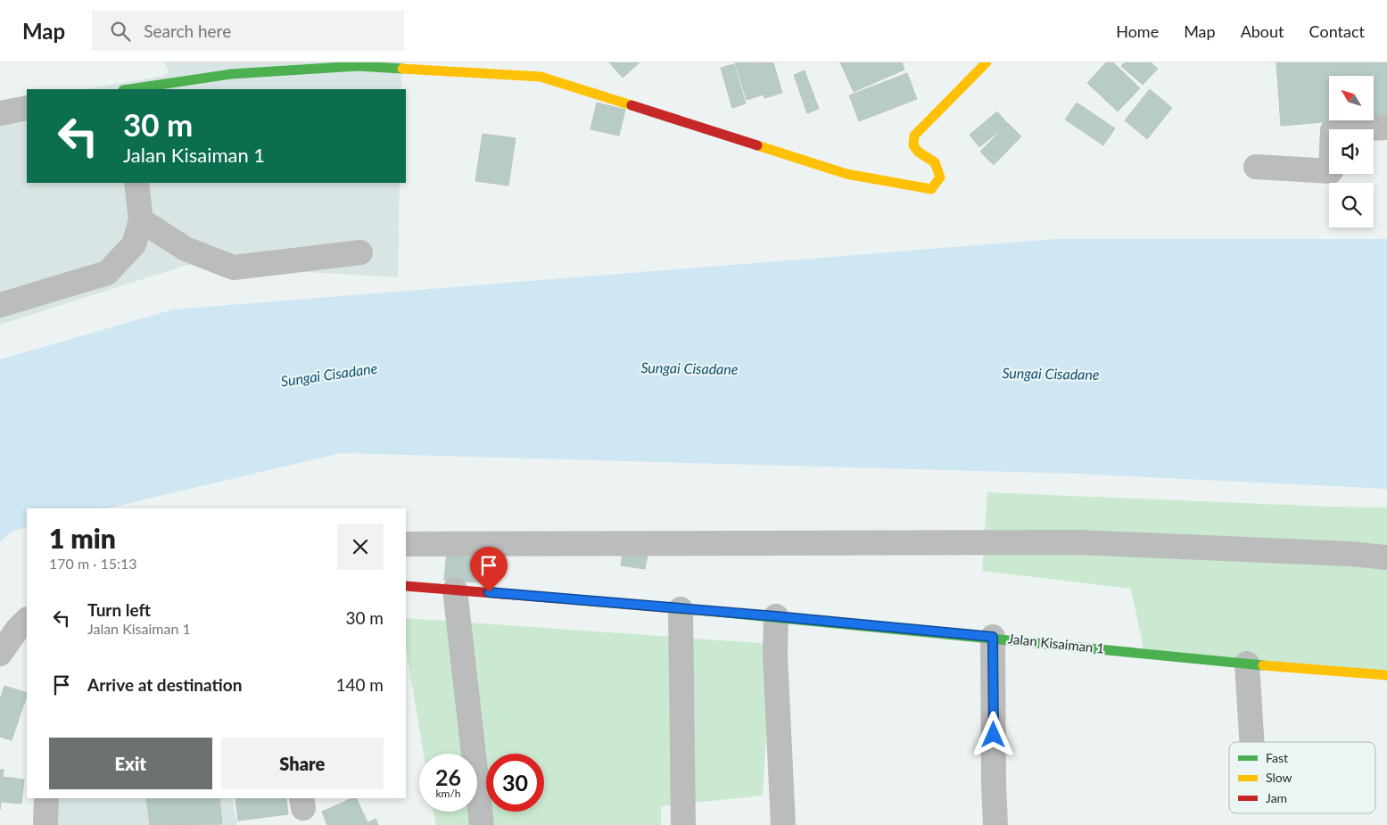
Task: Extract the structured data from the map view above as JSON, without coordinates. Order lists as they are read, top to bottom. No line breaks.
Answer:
{"streets":{"street":["Jalan Kisaiman 1"]},"water":["Sungai Cisadane"],"legend":["Fast","Slow","Jam"],"north":"top left","page":{"header":"Map","search":"Search here","nav":["Home","Map","About","Contact"],"turn":["30 m","Jalan Kisaiman 1"],"heading":["1 min","170 m · 15:13"],"list":[{"name":"Turn left","note":"Jalan Kisaiman 1","value":"30 m"},{"name":"Arrive at destination","value":"140 m"}],"buttons":["Exit","Share"],"speed":"26 km/h","limit":"30"}}
